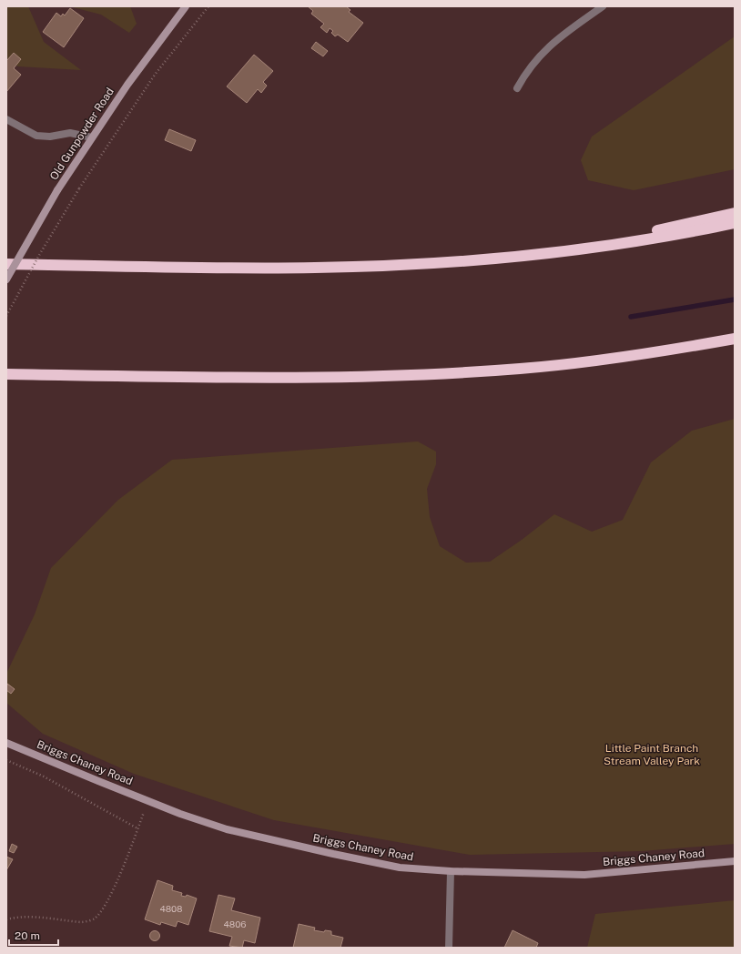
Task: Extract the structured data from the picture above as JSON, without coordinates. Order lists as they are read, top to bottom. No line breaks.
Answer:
{"streets":{"main road":["Old Gunpowder Road","Briggs Chaney Road"]},"parks":["Little Paint Branch Stream Valley Park"],"house_numbers":["4808","4806"],"scale_bar":"20 m"}
